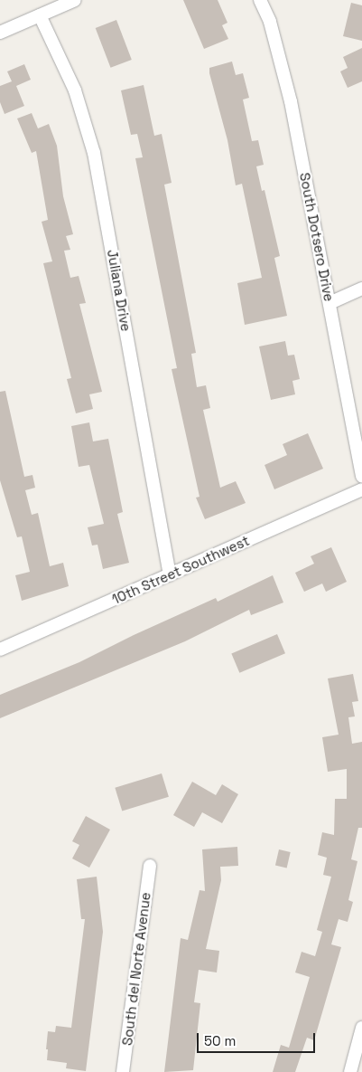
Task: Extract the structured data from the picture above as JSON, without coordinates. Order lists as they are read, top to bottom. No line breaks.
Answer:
{"streets":{"street":["South Dotsero Drive","Juliana Drive","10th Street Southwest","South del Norte Avenue"]},"crossings":[["Juliana Drive","10th Street Southwest"]],"scale_bar":"50 m"}
